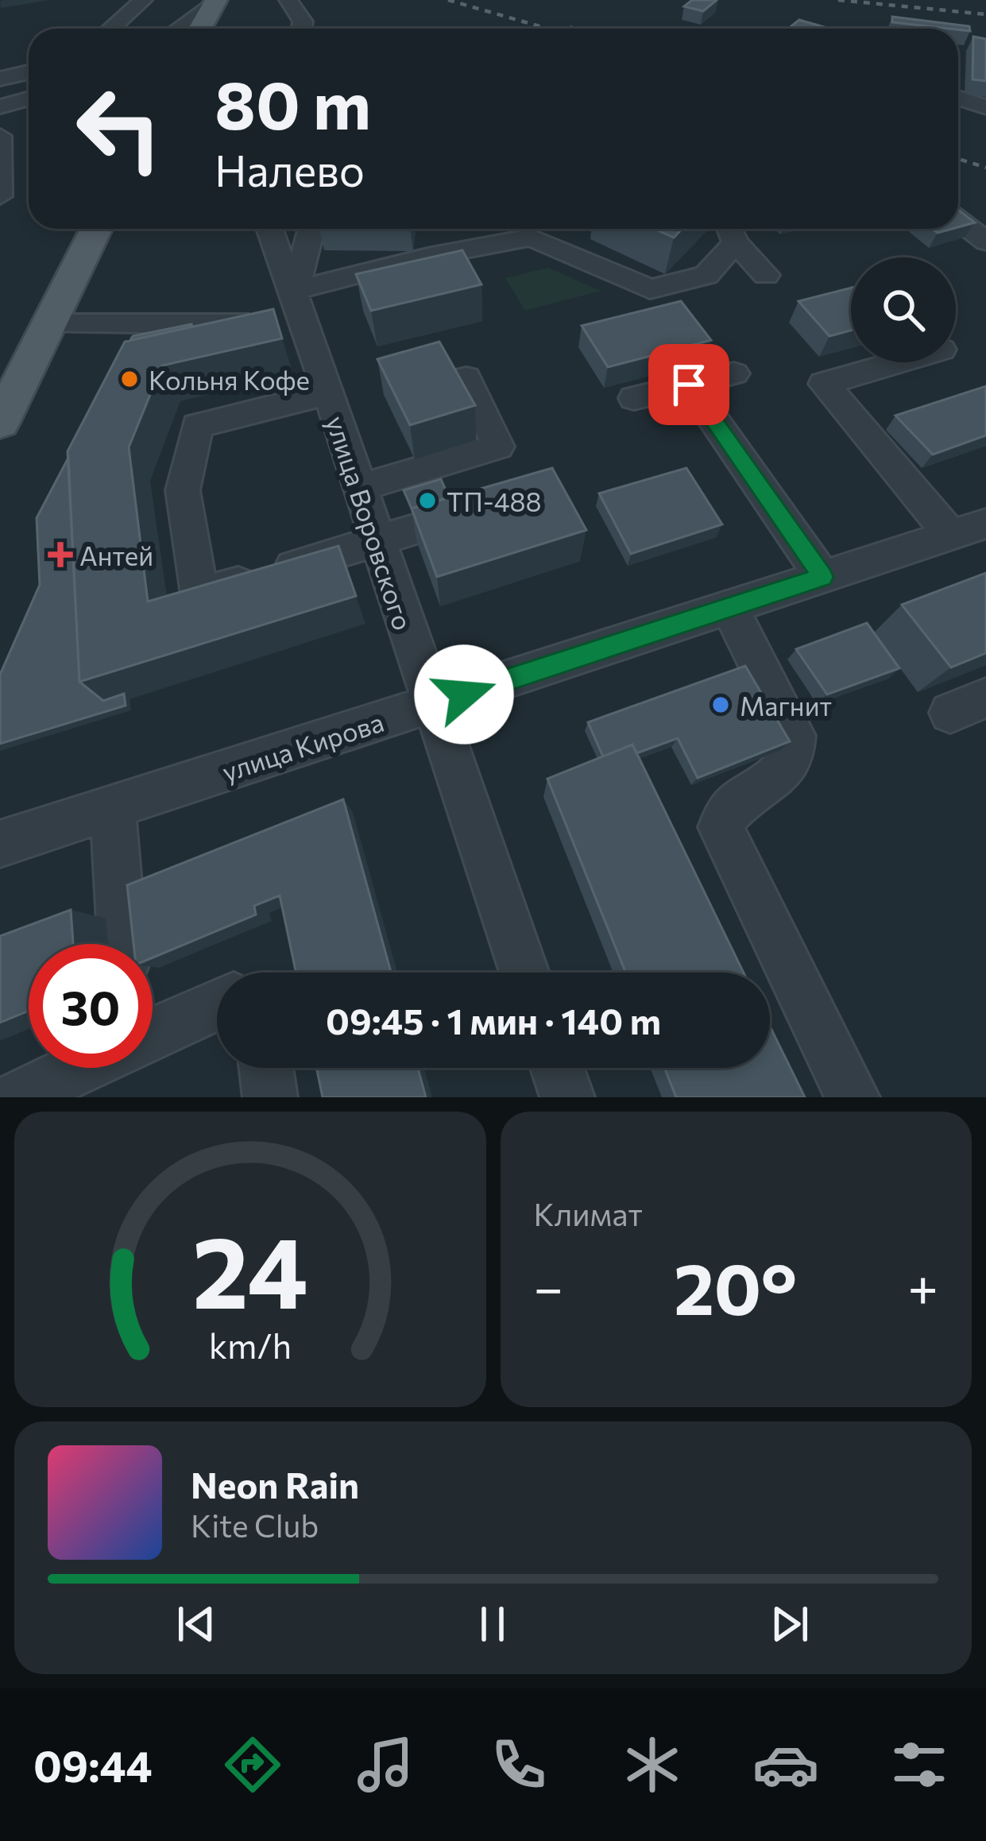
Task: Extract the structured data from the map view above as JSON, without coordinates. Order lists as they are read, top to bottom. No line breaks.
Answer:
{"streets":{"street":["улица Воровского","улица Кирова"]},"crossings":[["улица Воровского","улица Кирова"]],"places":{"other":["Кольня Кофе","ТП-488","Магнит"],"health":["Антей"]},"page":{"turn":["80 m","Налево"],"limit":"30","trip":"09:45 · 1 мин · 140 m","tile":"Климат","heat":["−","20°","+"],"song":["Neon Rain","Kite Club"],"tabs":"09:44","gauge":["24","km/h"]}}
